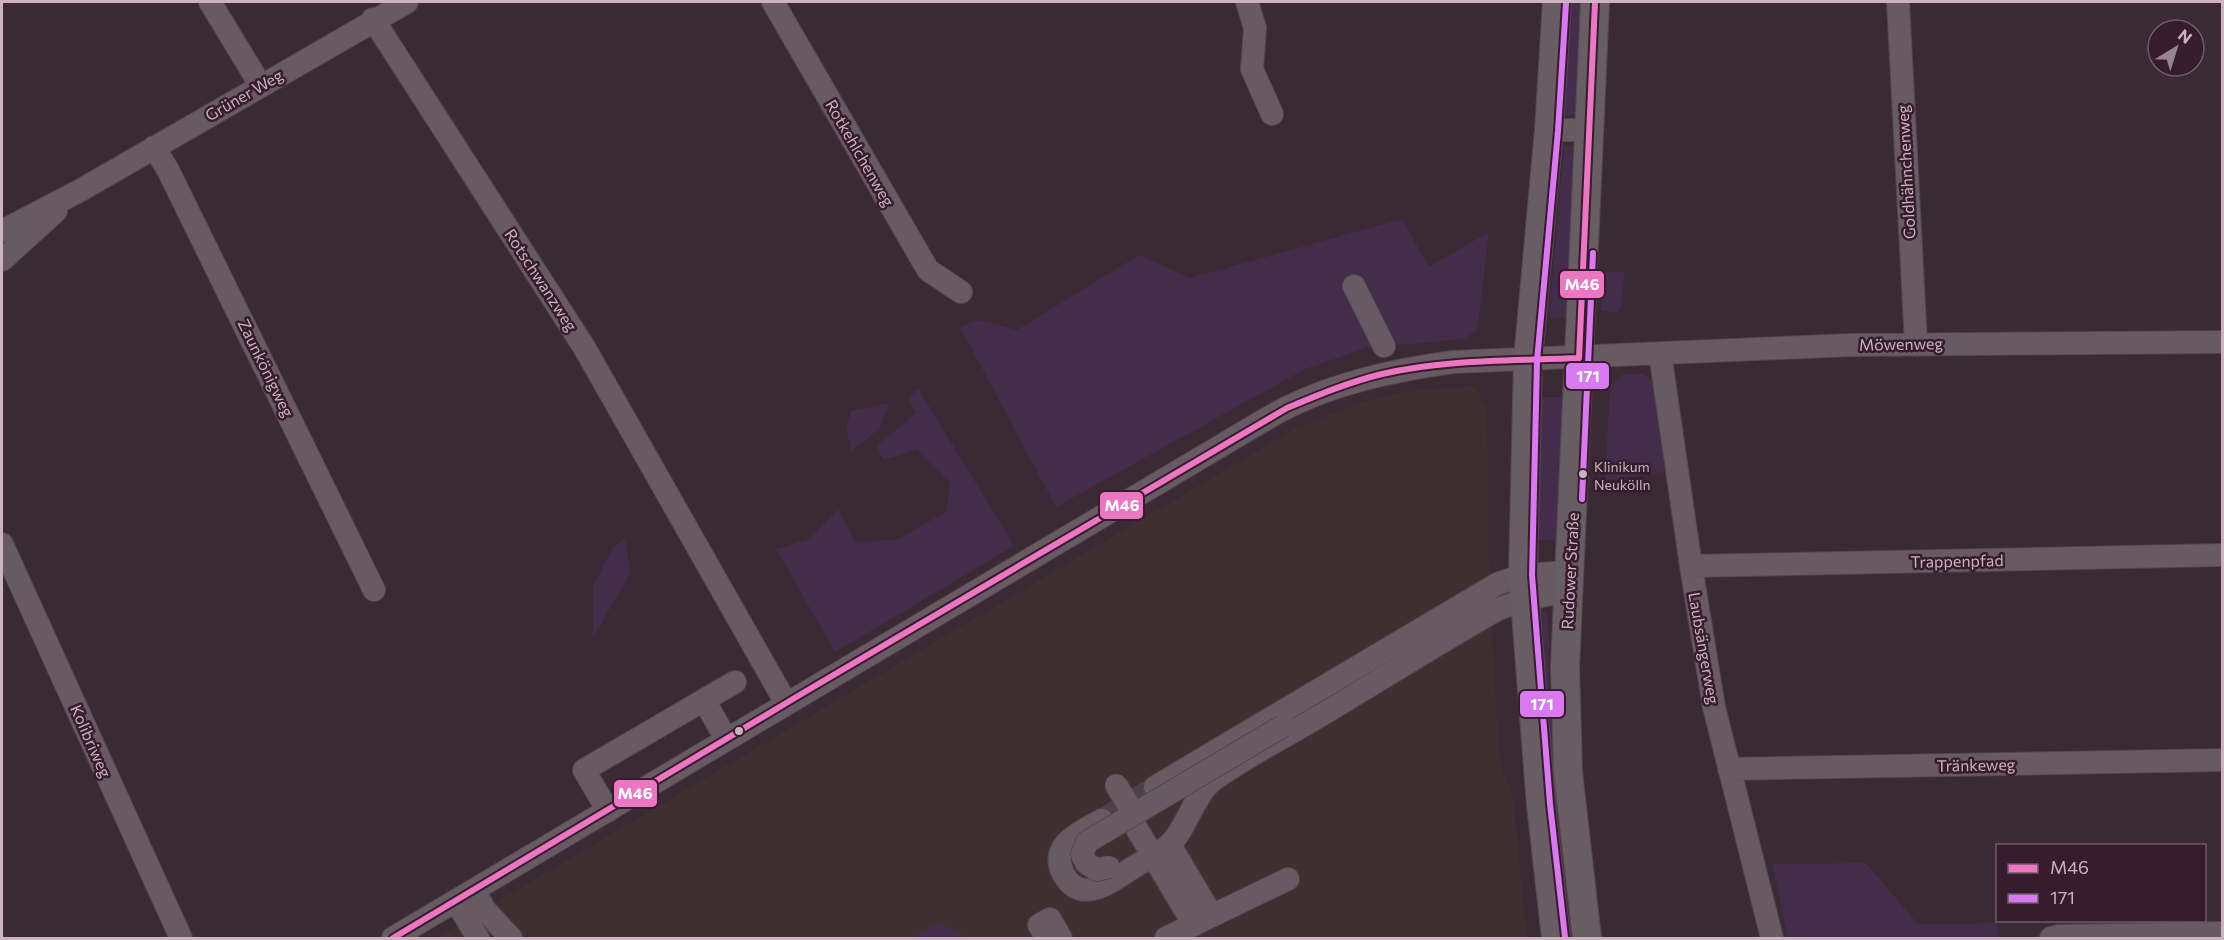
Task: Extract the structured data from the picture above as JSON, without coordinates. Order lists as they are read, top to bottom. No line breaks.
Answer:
{"streets":{"main road":["Rudower Straße"],"street":["Grüner Weg","Rotkehlchenweg","Goldhähnchenweg","Rotschwanzweg","Möwenweg","Zaunkönigweg","Trappenpfad","Laubsängerweg","Kolibriweg","Tränkeweg"]},"crossings":[["Grüner Weg","Rotschwanzweg"],["Grüner Weg","Zaunkönigweg"],["Goldhähnchenweg","Möwenweg"],["Rotschwanzweg","Möwenweg"],["Möwenweg","Rudower Straße"],["Möwenweg","Laubsängerweg"],["Trappenpfad","Laubsängerweg"],["Laubsängerweg","Tränkeweg"]],"places":["Klinikum Neukölln"],"lines":["transit line M46","transit line 171"],"legend":["M46","171"],"north":"top right"}
